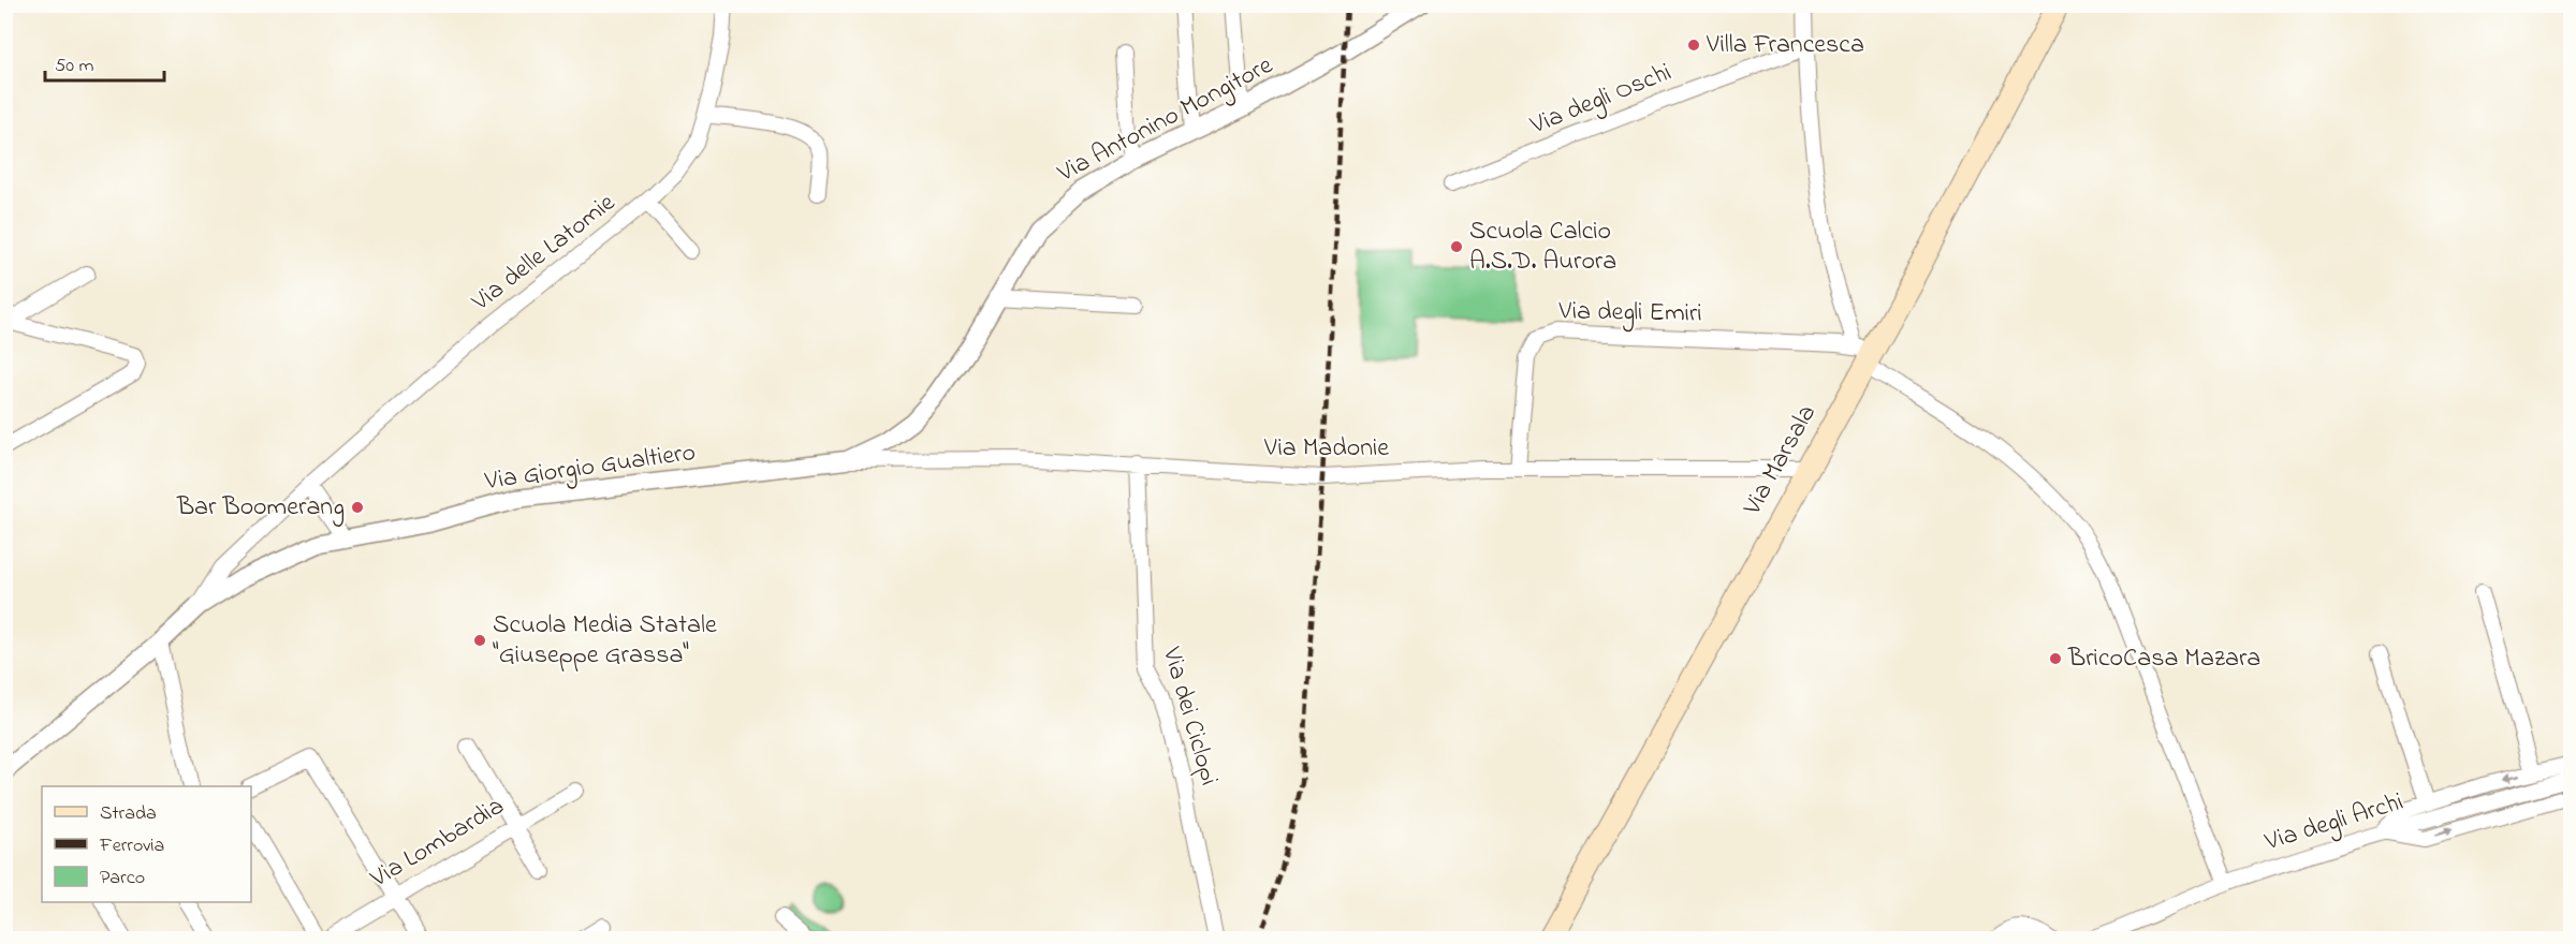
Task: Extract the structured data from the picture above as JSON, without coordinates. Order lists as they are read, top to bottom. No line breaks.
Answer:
{"streets":{"main road":["Via Marsala"],"street":["Via degli Oschi","Via Antonino Mongitore","Via delle Latomie","Via degli Emiri","Via Madonie","Via Giorgio Gualtiero","Via dei Ciclopi","Via degli Archi","Via Lombardia"]},"crossings":[["Via Antonino Mongitore","Via Giorgio Gualtiero"],["Via delle Latomie","Via Giorgio Gualtiero"],["Via degli Emiri","Via Madonie"],["Via degli Emiri","Via Marsala"],["Via Madonie","Via Marsala"],["Via Madonie","Via Giorgio Gualtiero"],["Via Madonie","Via dei Ciclopi"]],"places":["Villa Francesca","Scuola Calcio A.S.D. Aurora","Bar Boomerang","Scuola Media Statale \"Giuseppe Grassa\"","BricoCasa Mazara"],"legend":["Strada","Ferrovia","Parco"],"scale_bar":"50 m"}
